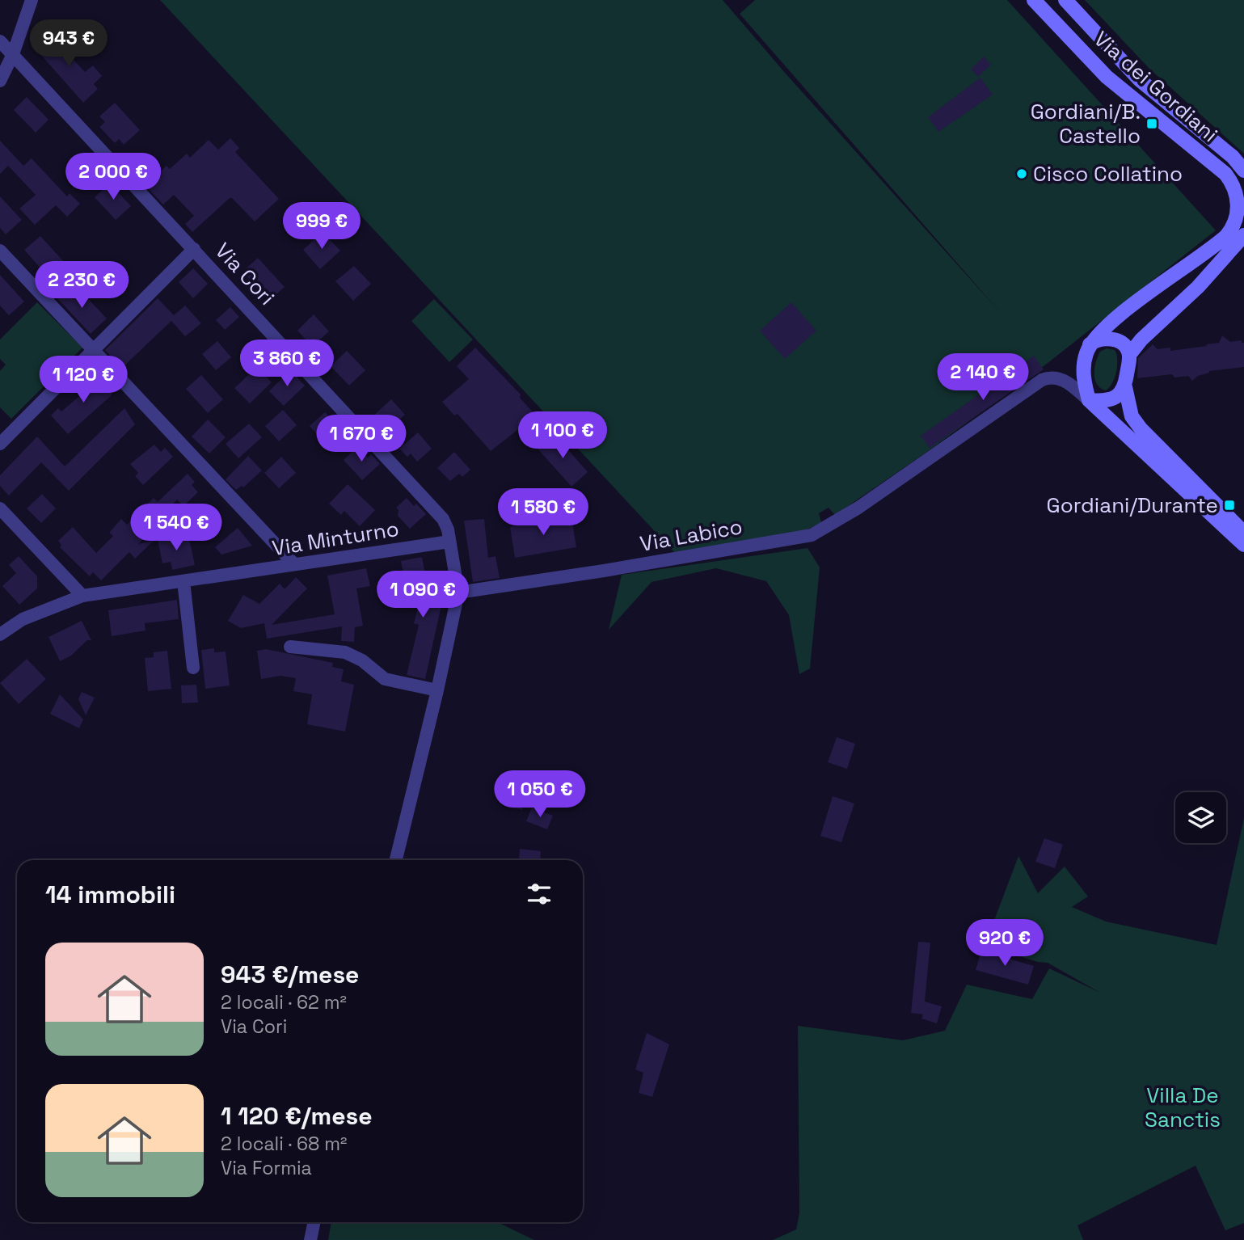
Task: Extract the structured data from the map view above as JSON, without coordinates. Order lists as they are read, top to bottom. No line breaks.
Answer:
{"streets":{"street":["Via dei Gordiani","Via Cori","Via Labico","Via Minturno"]},"crossings":[["Via dei Gordiani","Via Labico"],["Via Cori","Via Labico"],["Via Cori","Via Minturno"]],"parks":["Villa De Sanctis"],"places":{"transit":["Gordiani/B. Castello","Gordiani/Durante"],"other":["Cisco Collatino"]},"page":{"price":["943 €","2 000 €","999 €","2 230 €","3 860 €","2 140 €","1 120 €","1 100 €","1 670 €","1 580 €","1 540 €","1 090 €","1 050 €","920 €"],"heading":"14 immobili","list":[{"name":"943 €/mese","note":"2 locali · 62 m² · Via Cori"},{"name":"1 120 €/mese","note":"2 locali · 68 m² · Via Formia"}]}}
